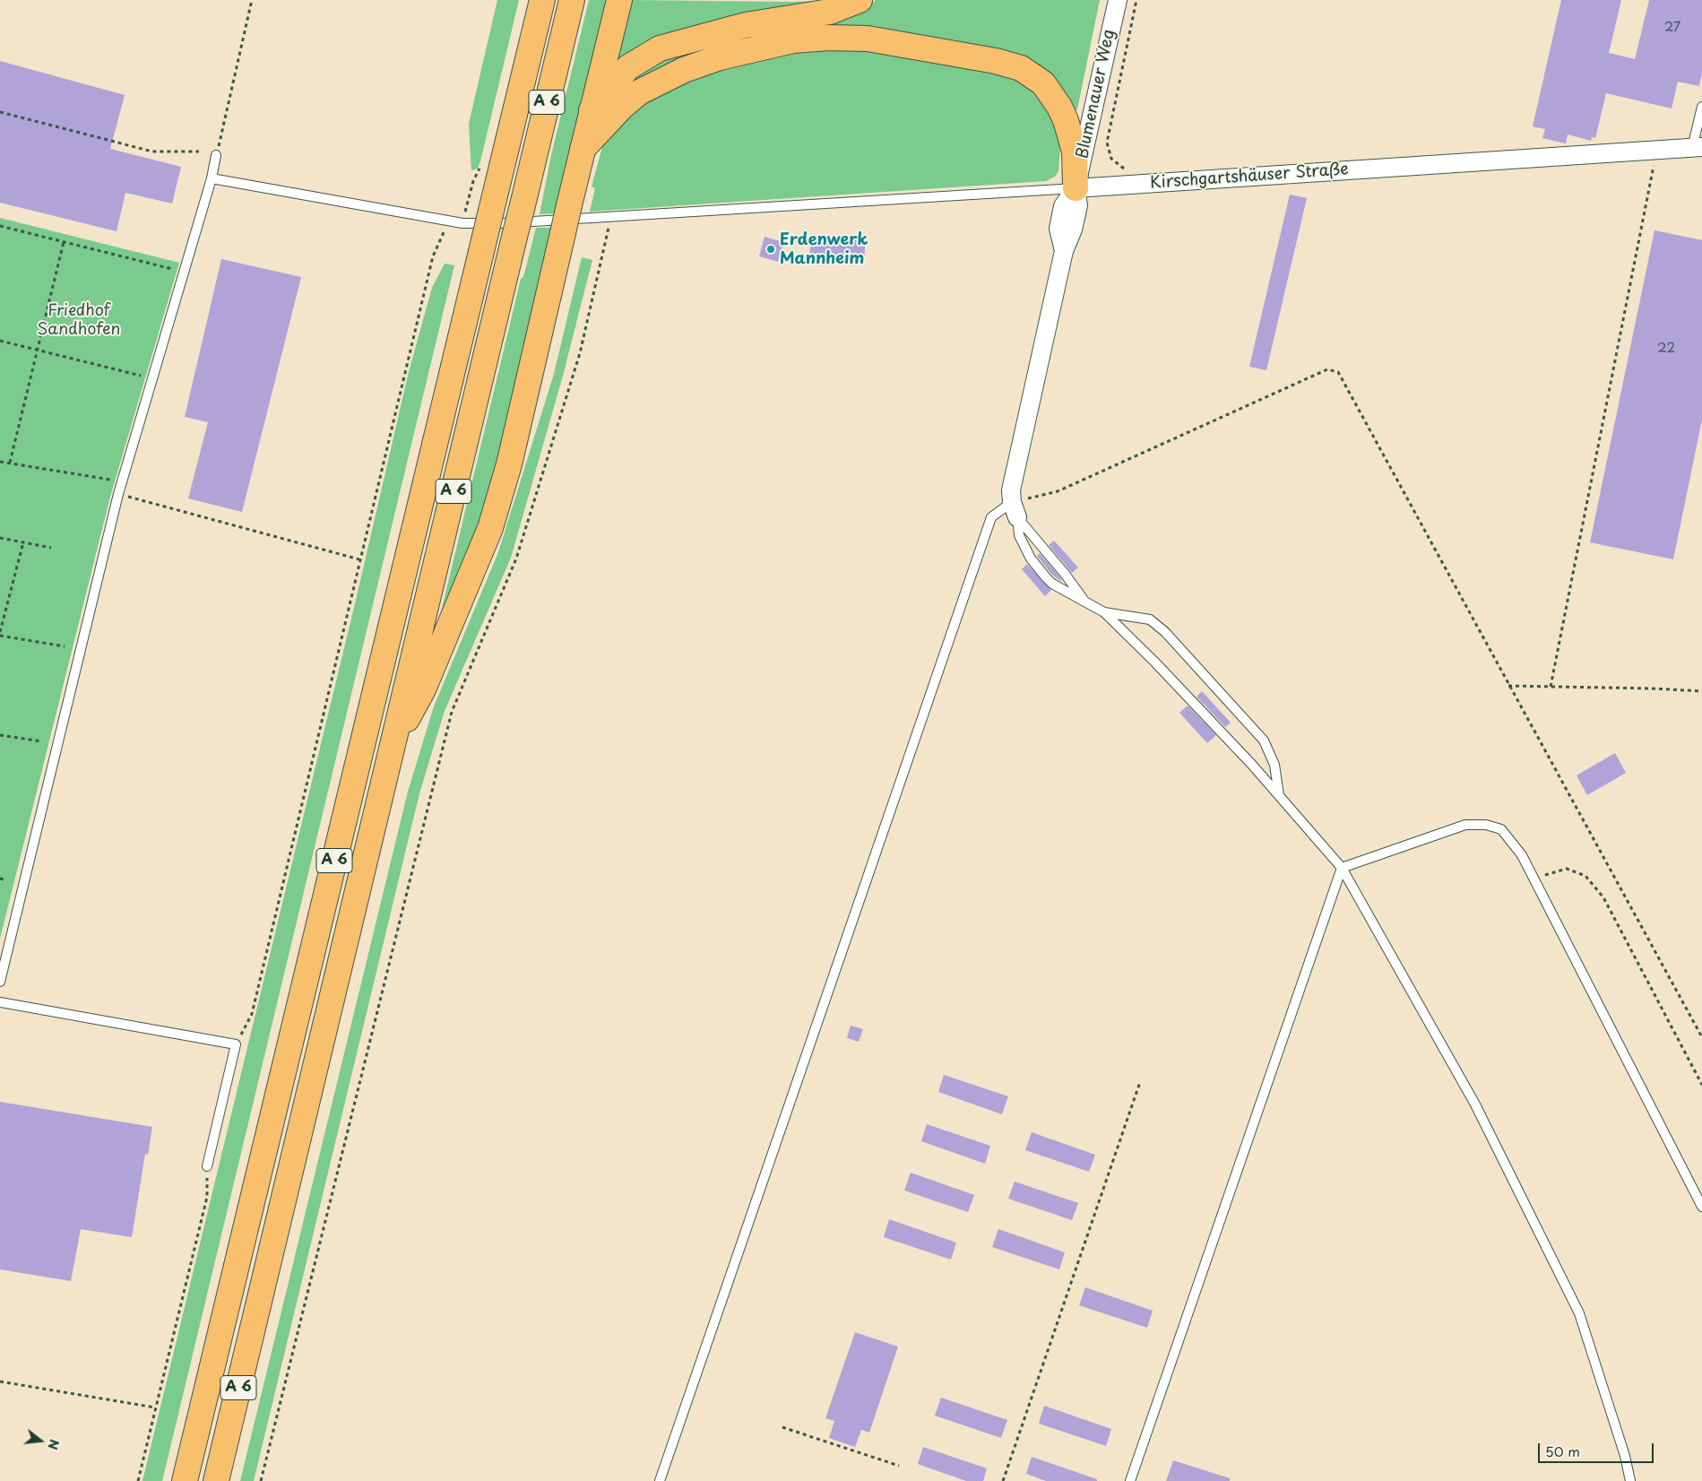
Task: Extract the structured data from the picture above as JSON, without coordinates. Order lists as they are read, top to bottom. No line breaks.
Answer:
{"streets":{"highway":["A 6"],"street":["Blumenauer Weg","Kirschgartshäuser Straße"]},"crossings":[["Blumenauer Weg","Kirschgartshäuser Straße"]],"parks":["Friedhof Sandhofen"],"places":["Erdenwerk Mannheim"],"house_numbers":["27","22"],"scale_bar":"50 m","north":"right"}
